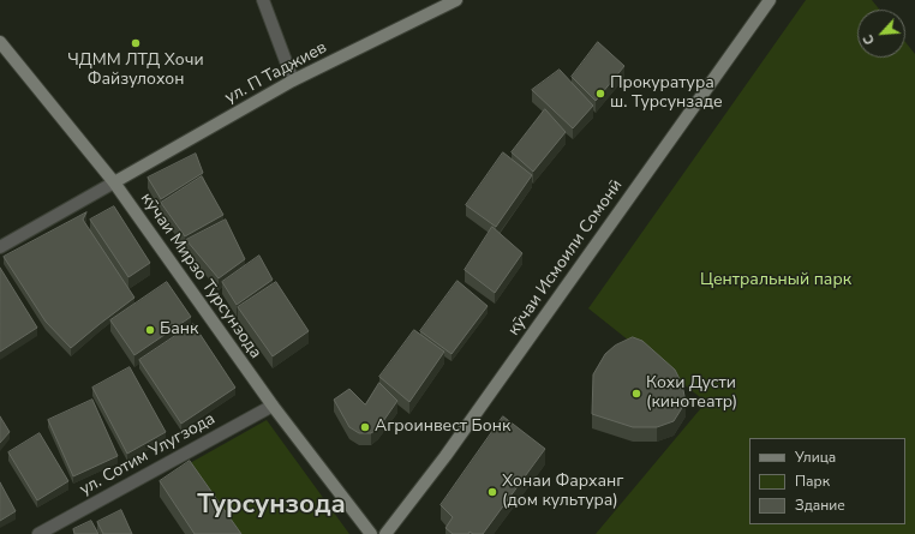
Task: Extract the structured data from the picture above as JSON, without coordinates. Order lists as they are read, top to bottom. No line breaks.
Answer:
{"streets":{"street":["ул. П Таджиев","кӯчаи Исмоили Сомонӣ","кӯчаи Мирзо Турсунзода","ул. Сотим Улугзода"]},"crossings":[["ул. П Таджиев","кӯчаи Мирзо Турсунзода"],["кӯчаи Мирзо Турсунзода","ул. Сотим Улугзода"]],"districts":["Турсунзода"],"parks":["Центральный парк"],"places":["ЧДММ ЛТД Хочи Файзулохон","Прокуратура ш. Турсунзаде","Банк","Кохи Дусти (кинотеатр)","Агроинвест Бонк","Хонаи Фарханг (дом культура)"],"legend":["Улица","Парк","Здание"],"north":"bottom left"}
